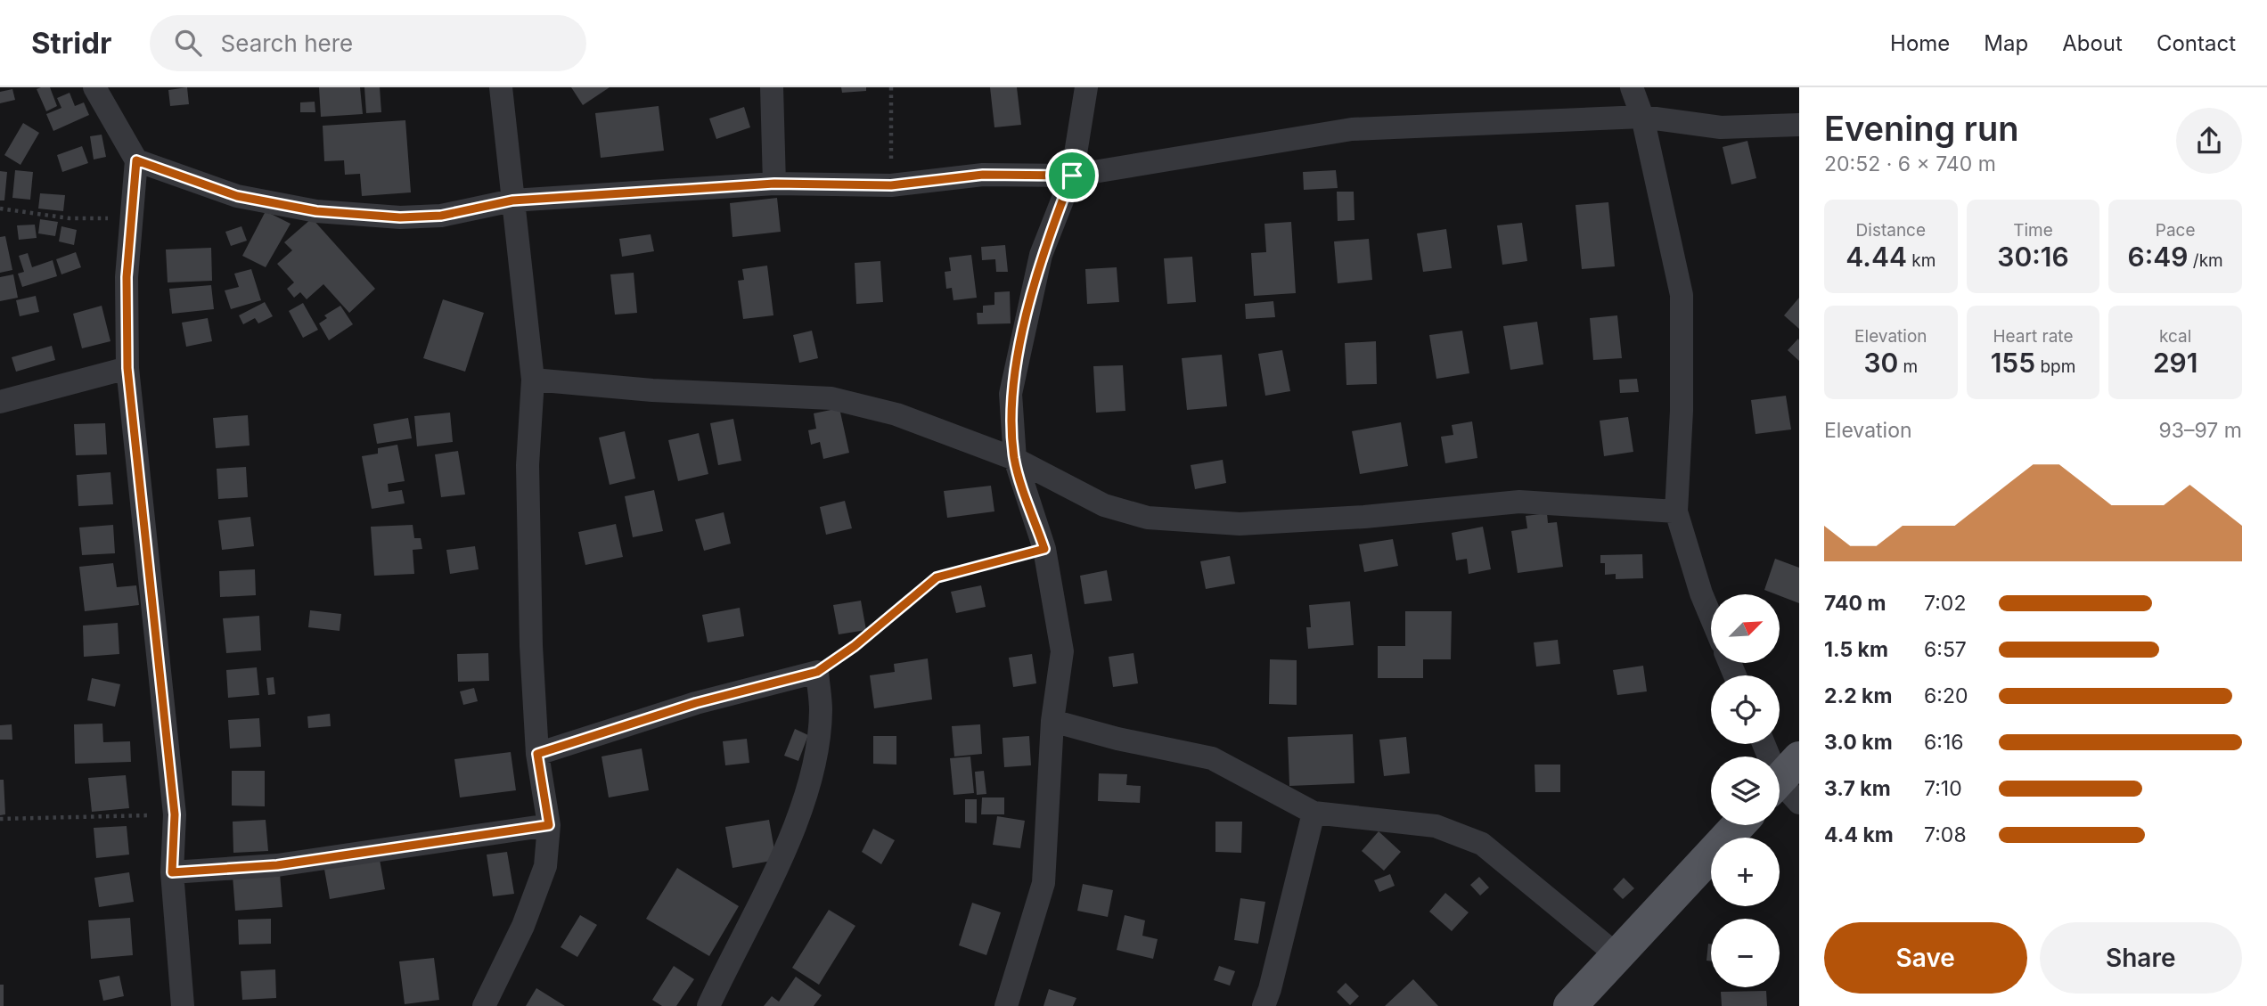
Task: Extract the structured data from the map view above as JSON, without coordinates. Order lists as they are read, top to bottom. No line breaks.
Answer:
{"north":"top right","page":{"header":"Stridr","search":"Search here","nav":["Home","Map","About","Contact"],"heading":["Evening run","20:52 · 6 × 740 m"],"stats":[["Distance","4.44 km"],["Time","30:16"],["Pace","6:49 /km"],["Elevation","30 m"],["Heart rate","155 bpm"],["kcal","291"]],"chart":["Elevation","93–97 m"],"list":[{"name":"740 m","note":"7:02"},{"name":"1.5 km","note":"6:57"},{"name":"2.2 km","note":"6:20"},{"name":"3.0 km","note":"6:16"},{"name":"3.7 km","note":"7:10"},{"name":"4.4 km","note":"7:08"}],"map_buttons":["+","−"],"buttons":["Save","Share"]}}
